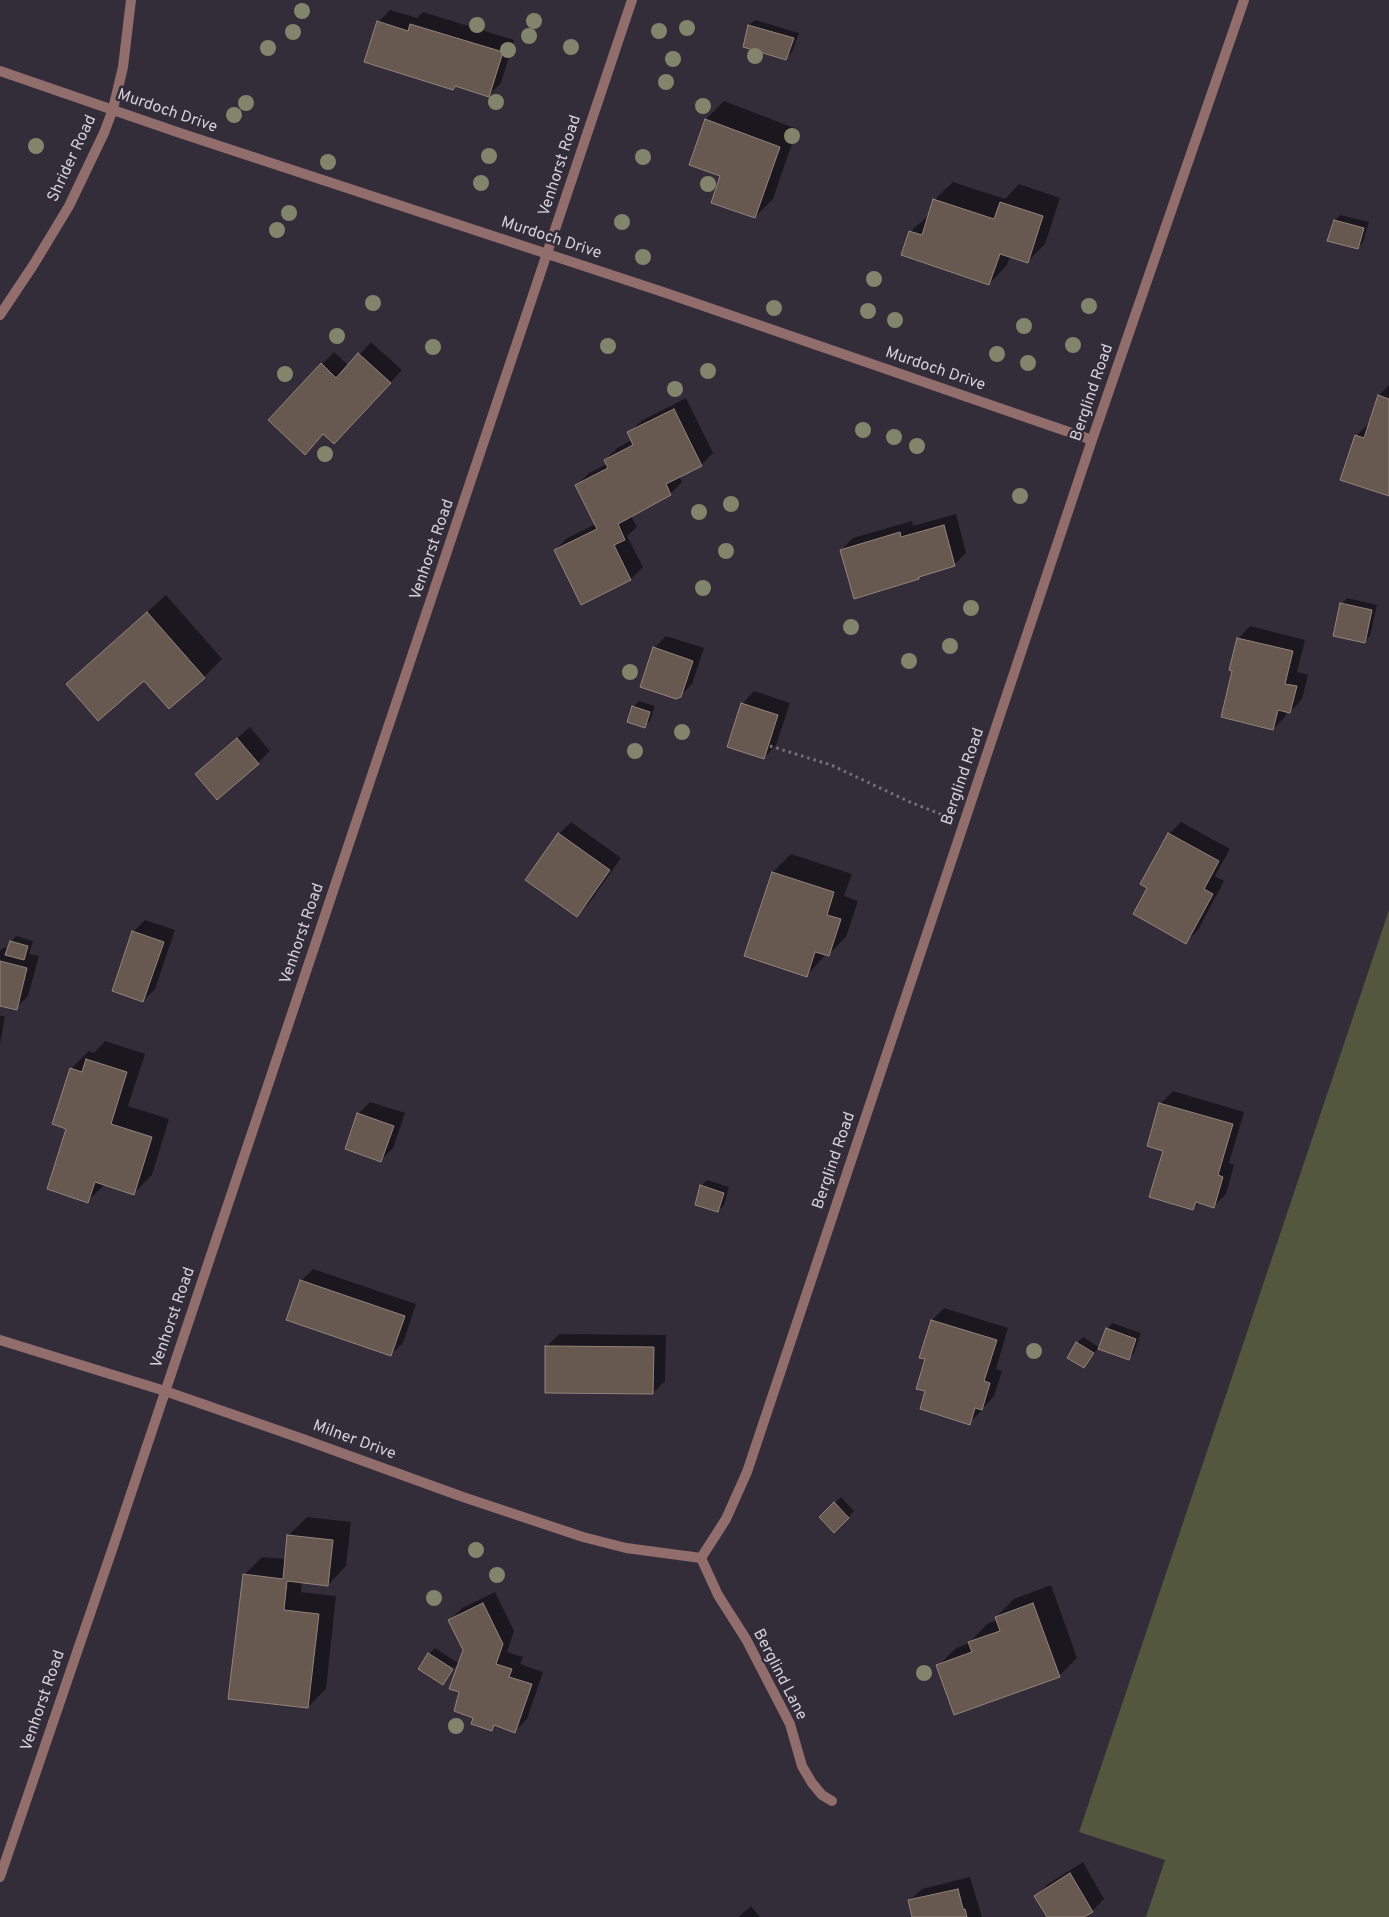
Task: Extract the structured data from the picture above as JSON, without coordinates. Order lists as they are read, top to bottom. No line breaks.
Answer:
{"streets":{"street":["Murdoch Drive","Shrider Road","Venhorst Road","Berglind Road","Milner Drive","Berglind Lane"]},"crossings":[["Murdoch Drive","Shrider Road"],["Murdoch Drive","Venhorst Road"],["Murdoch Drive","Berglind Road"],["Venhorst Road","Milner Drive"],["Berglind Road","Milner Drive"],["Berglind Road","Berglind Lane"],["Milner Drive","Berglind Lane"]]}
